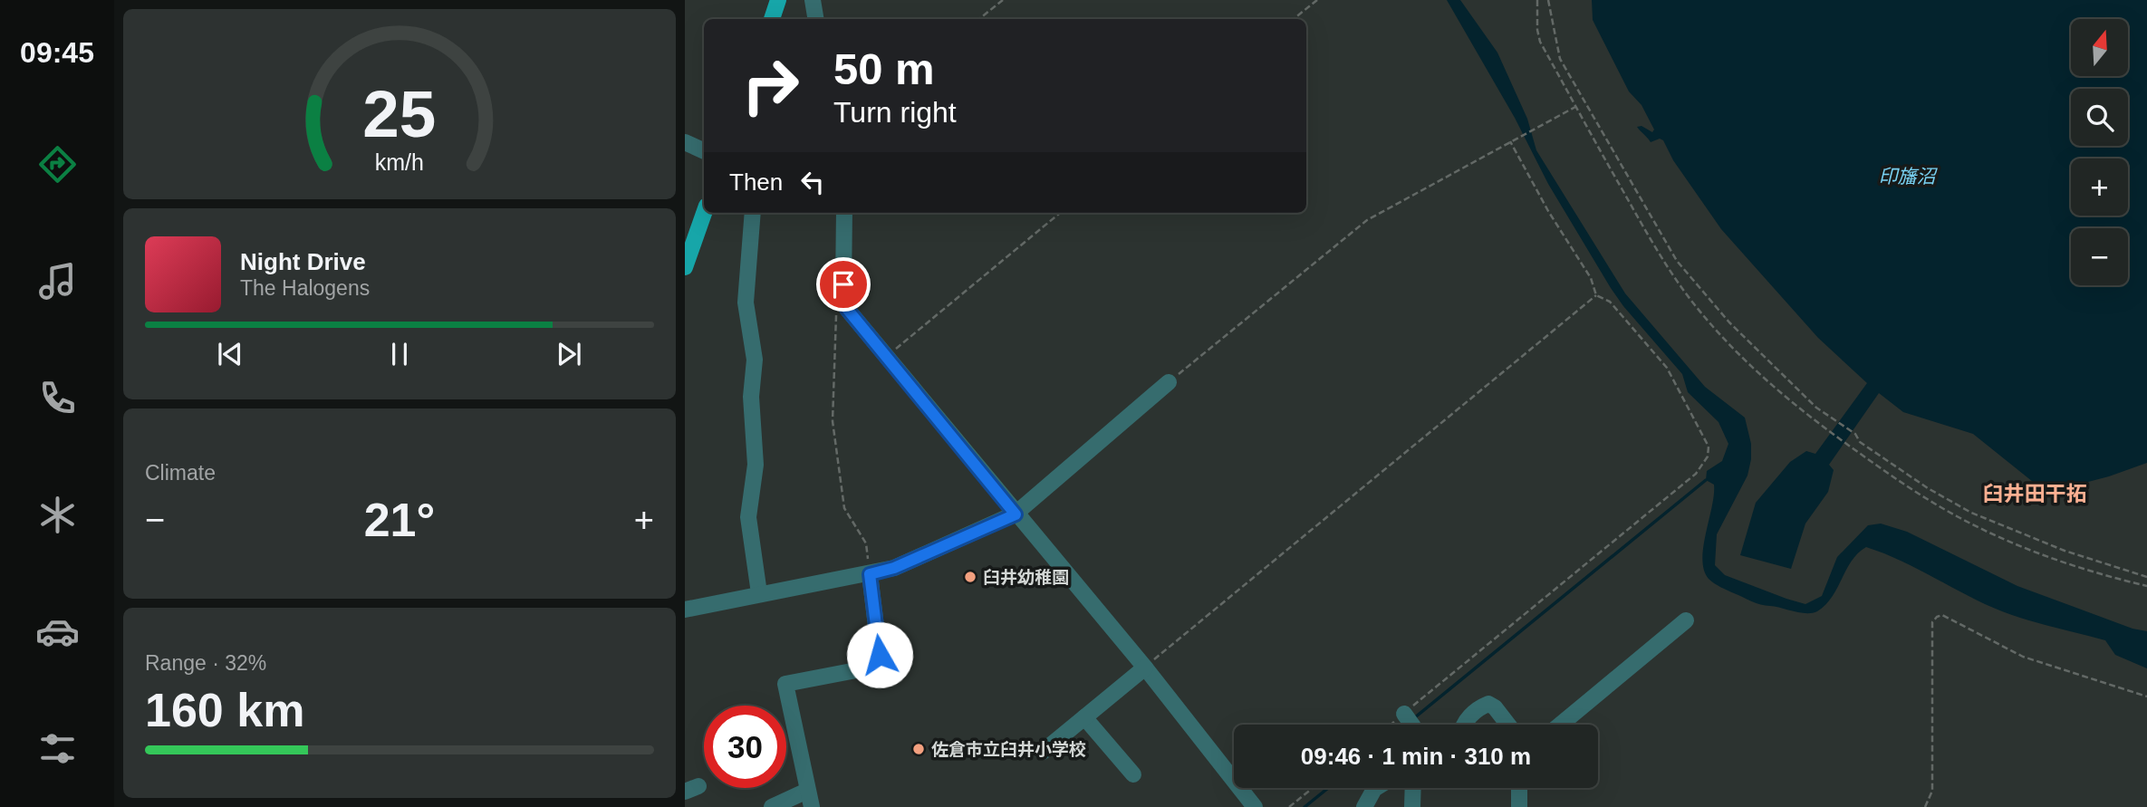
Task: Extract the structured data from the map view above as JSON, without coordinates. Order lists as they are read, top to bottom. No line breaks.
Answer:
{"districts":["臼井田干拓"],"water":["印旛沼"],"places":["臼井幼稚園","佐倉市立臼井小学校"],"north":"top","page":{"tabs":"09:45","map_buttons":["+","−"],"turn":["50 m","Turn right"],"then":"Then","song":["Night Drive","The Halogens"],"tile":["Climate",["Range · 32%","160 km"]],"heat":["−","21°","+"],"limit":"30","trip":"09:46 · 1 min · 310 m","gauge":["25","km/h"]}}
